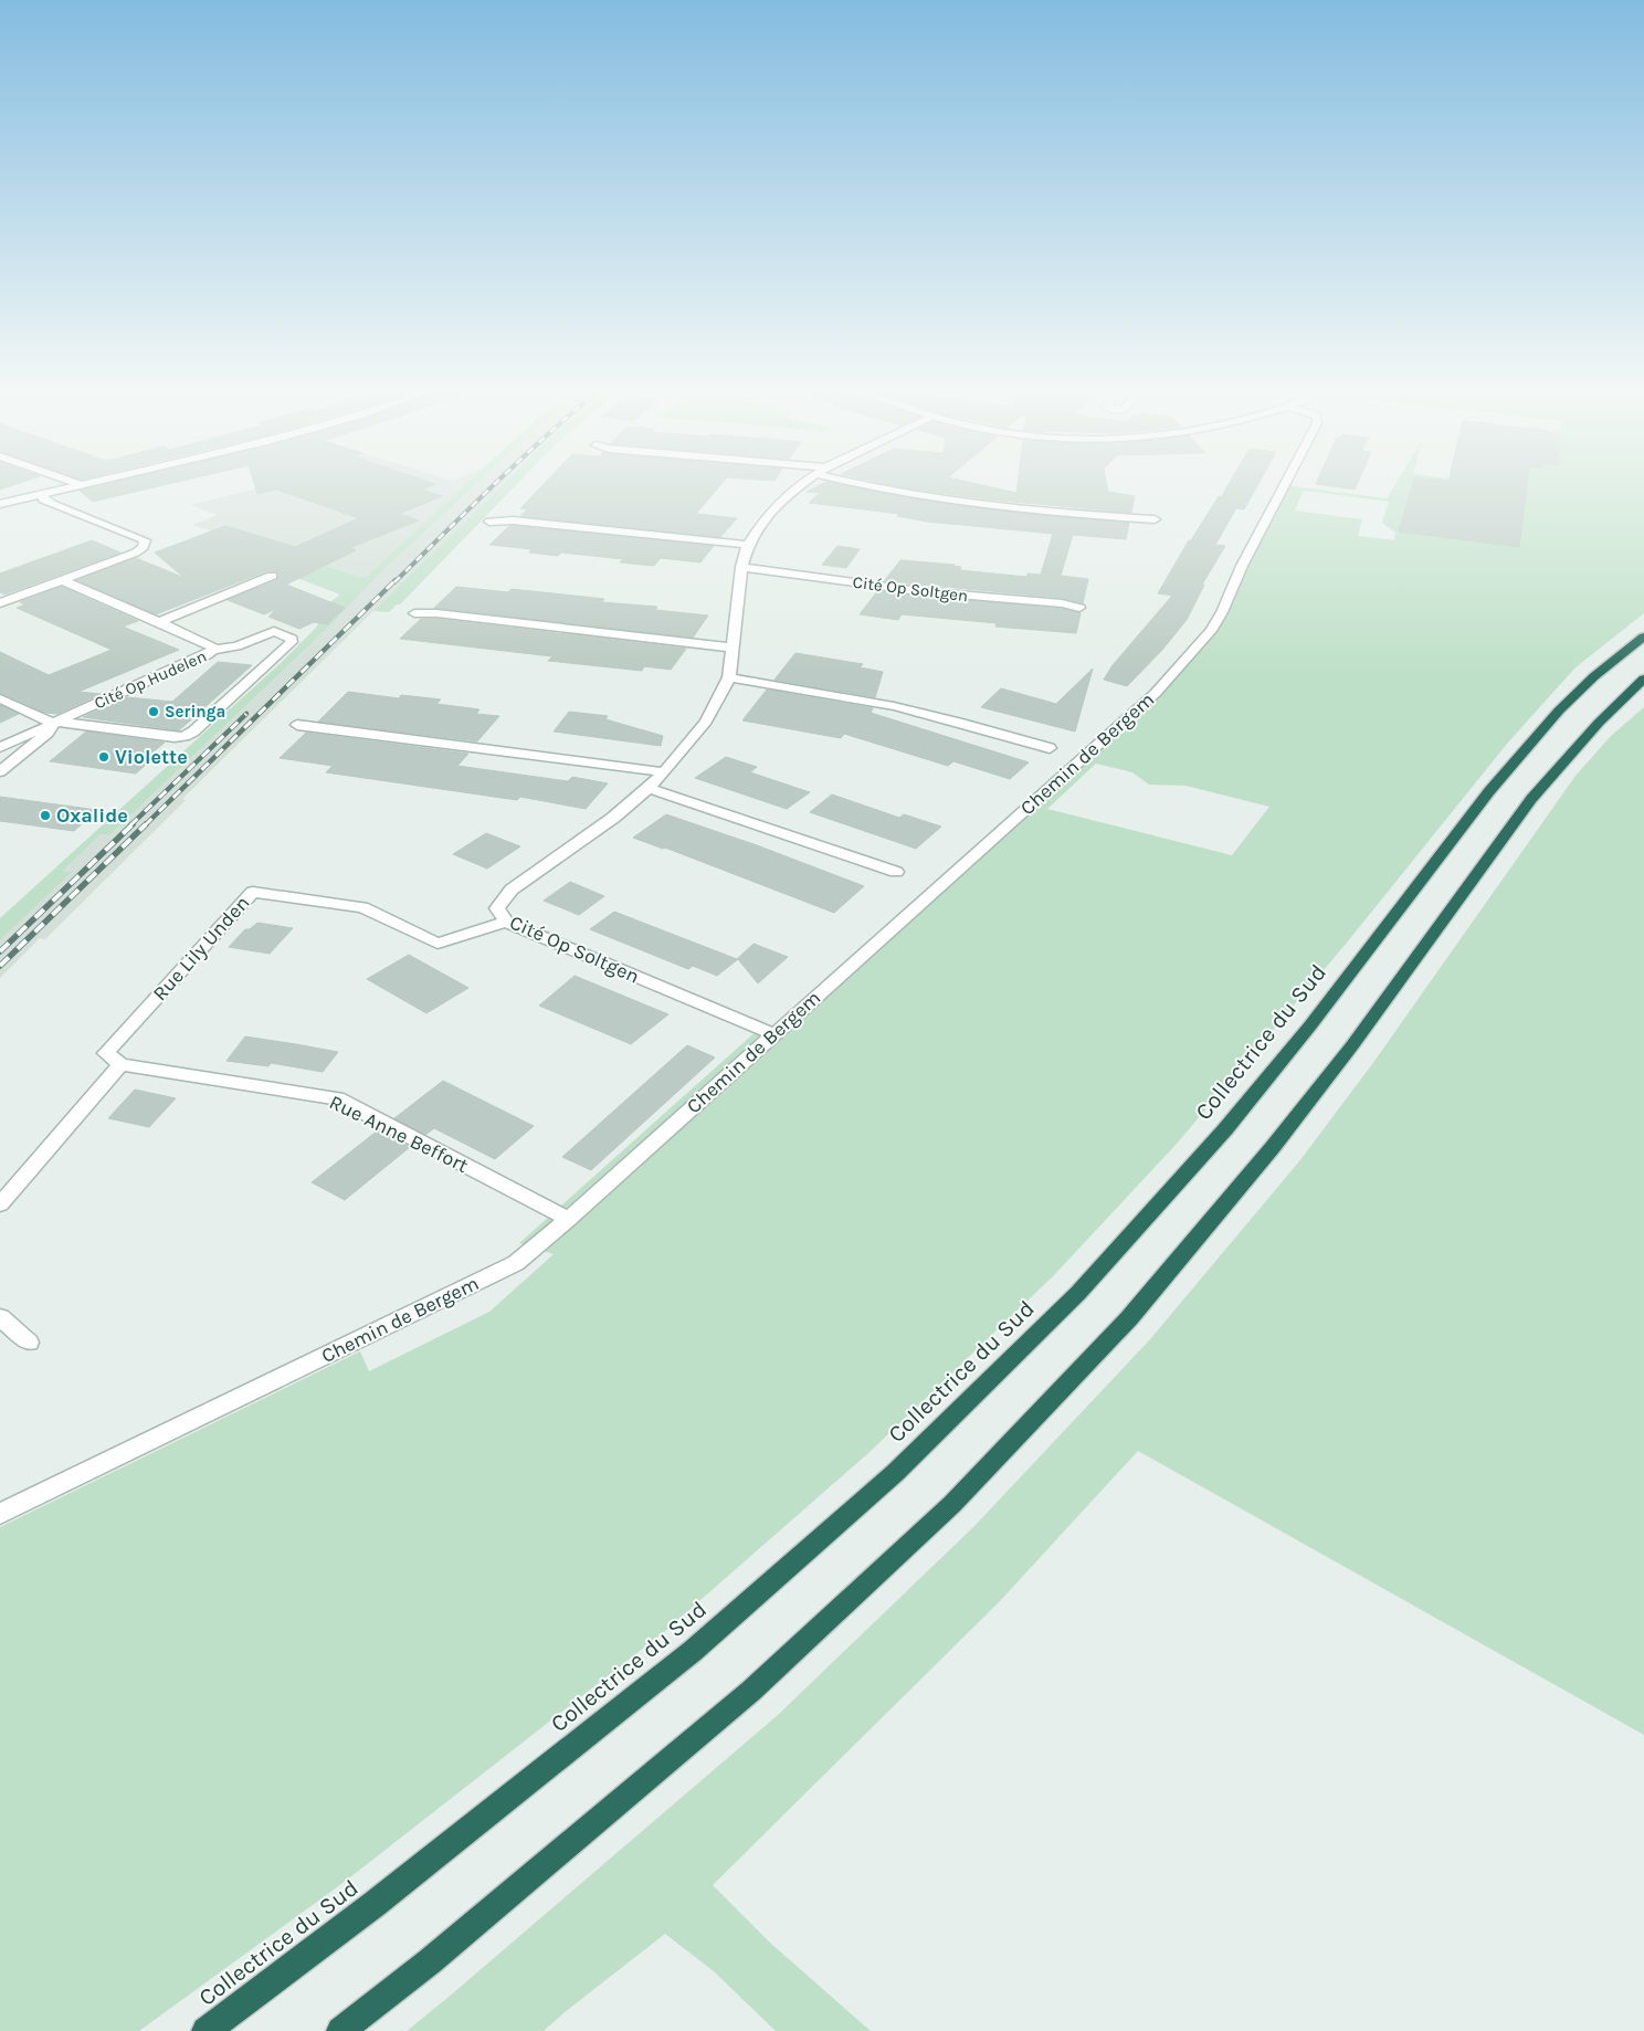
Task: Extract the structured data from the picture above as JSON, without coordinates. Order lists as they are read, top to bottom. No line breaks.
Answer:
{"streets":{"highway":["Collectrice du Sud"],"street":["Cité Op Soltgen","Cité Op Hudelen","Chemin de Bergem","Rue Lily Unden","Rue Anne Beffort"]},"crossings":[["Cité Op Soltgen","Chemin de Bergem"],["Cité Op Soltgen","Rue Lily Unden"],["Chemin de Bergem","Rue Anne Beffort"],["Rue Lily Unden","Rue Anne Beffort"]],"places":["Seringa","Violette","Oxalide"]}
